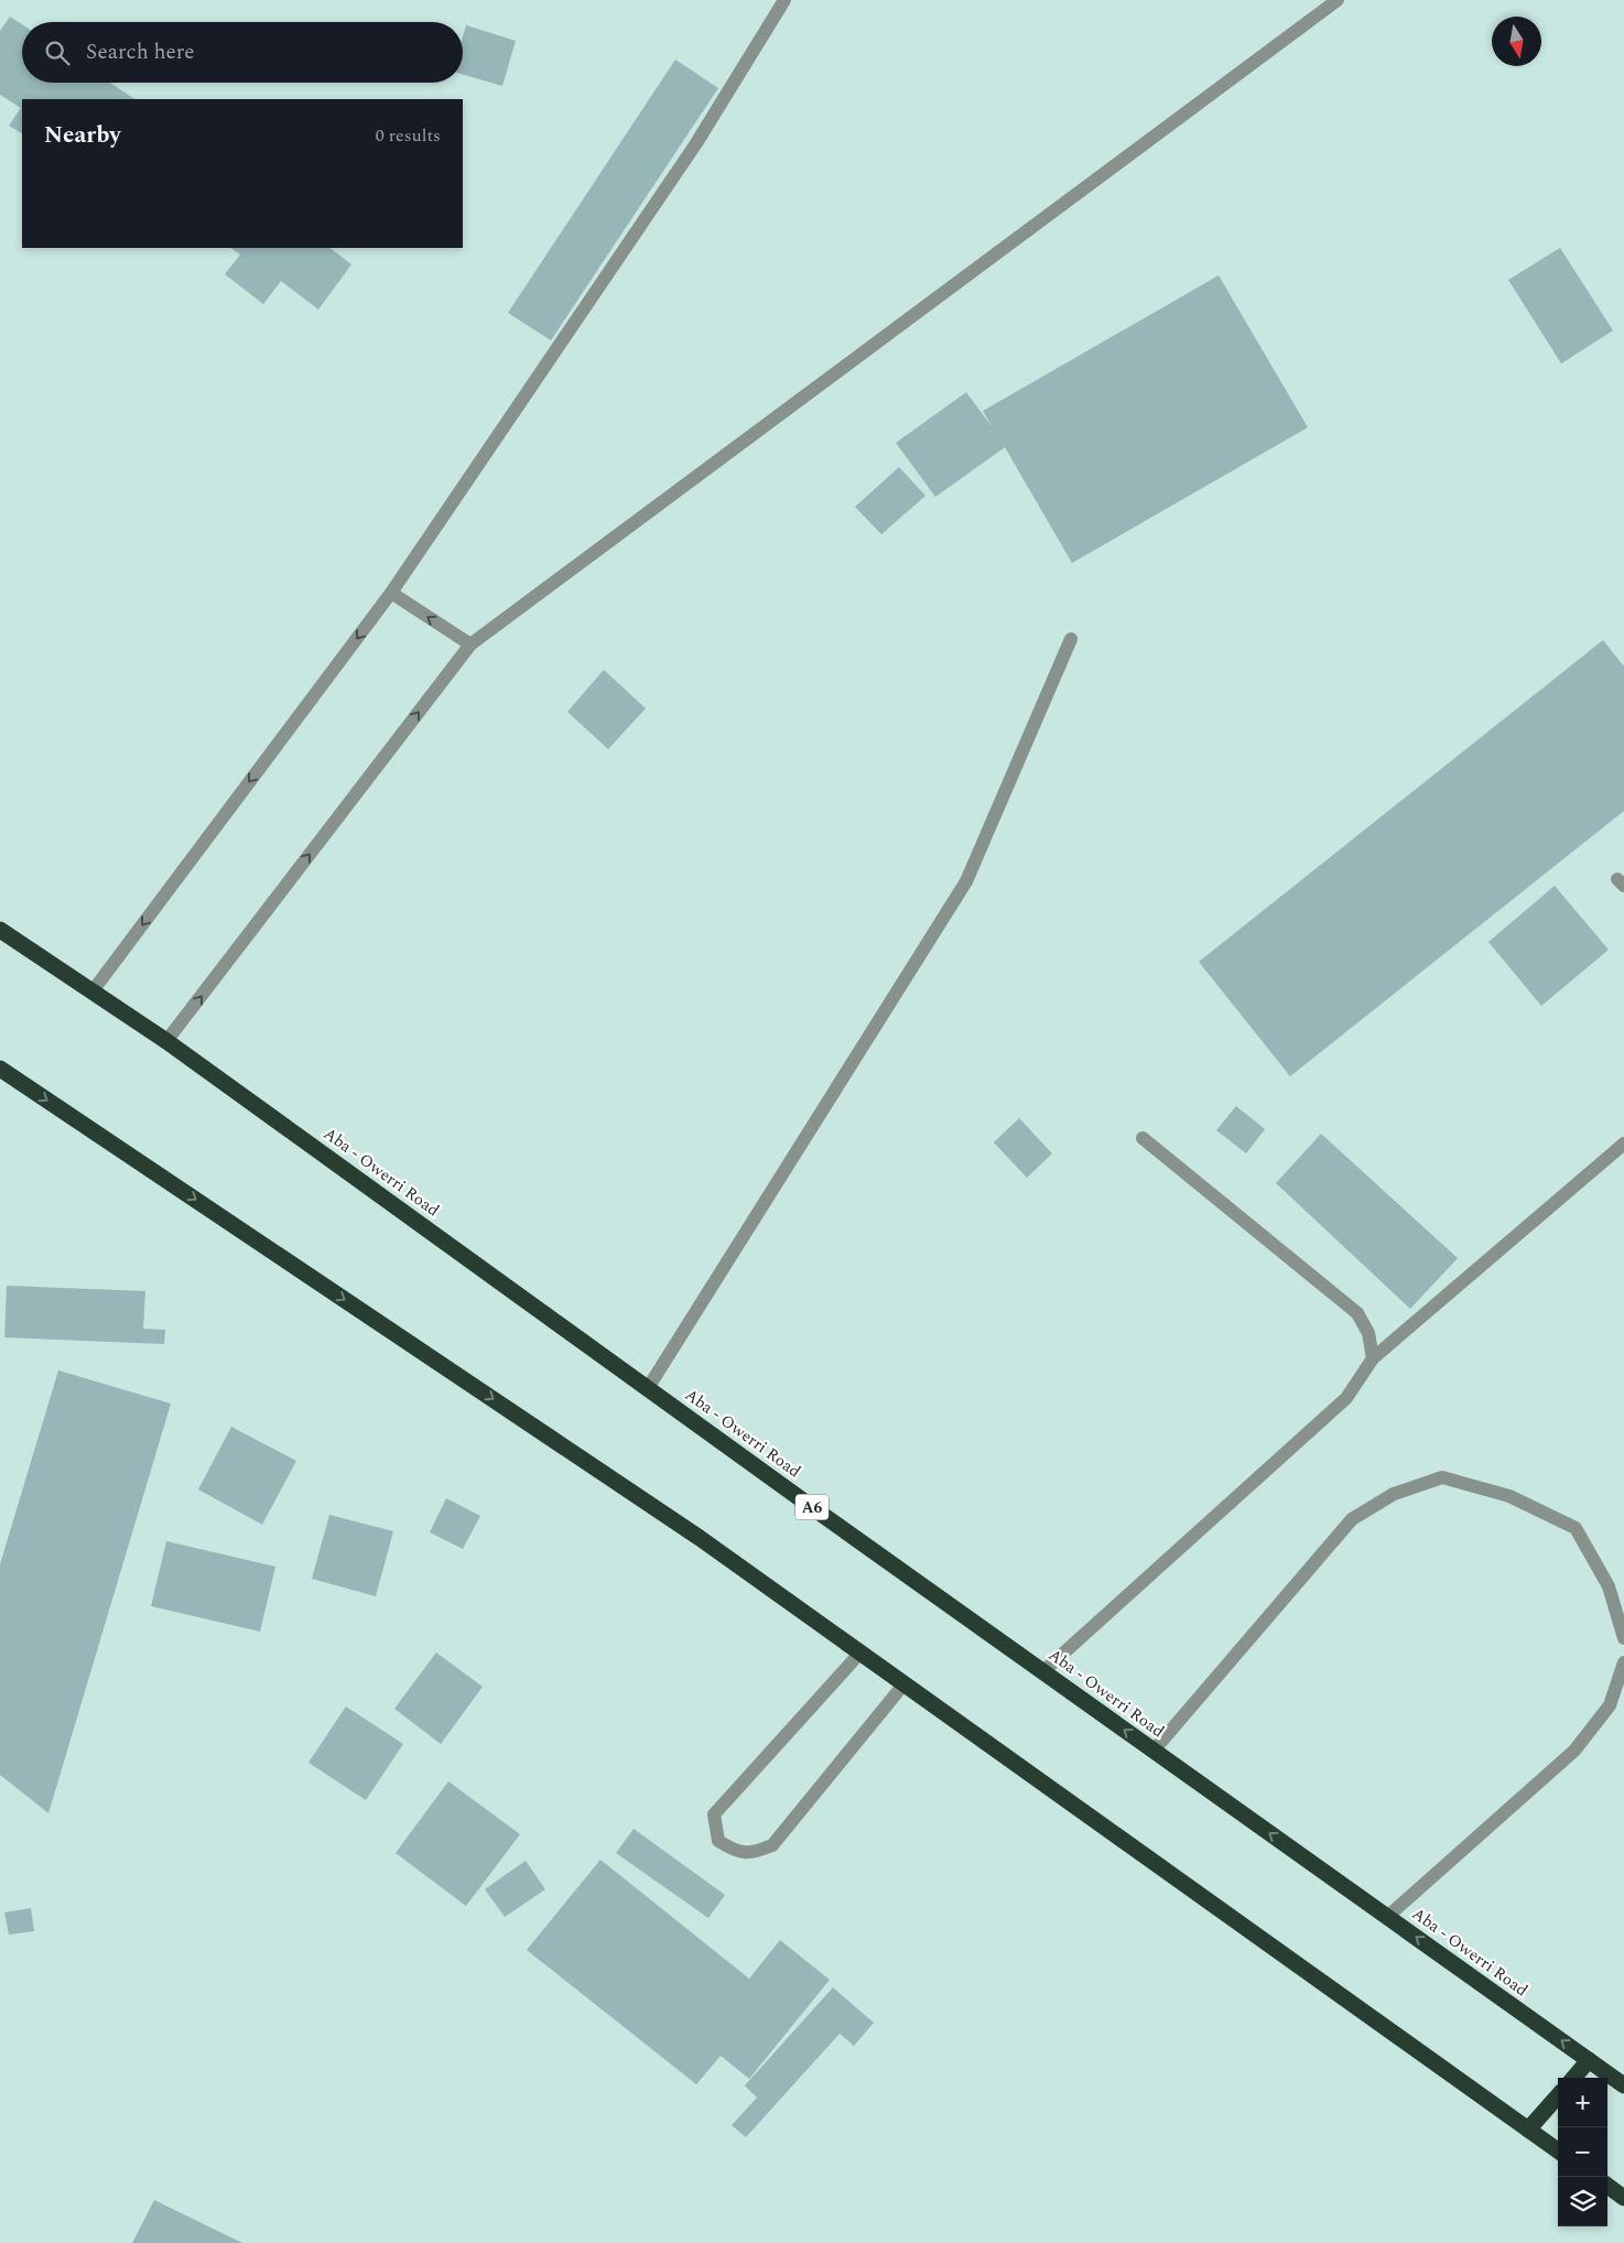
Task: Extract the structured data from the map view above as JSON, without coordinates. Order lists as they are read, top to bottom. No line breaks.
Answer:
{"streets":{"highway":["Aba - Owerri Road","A6"]},"north":"bottom","page":{"search":"Search here","heading":["Nearby","0 results"],"map_buttons":["+","−"]}}
